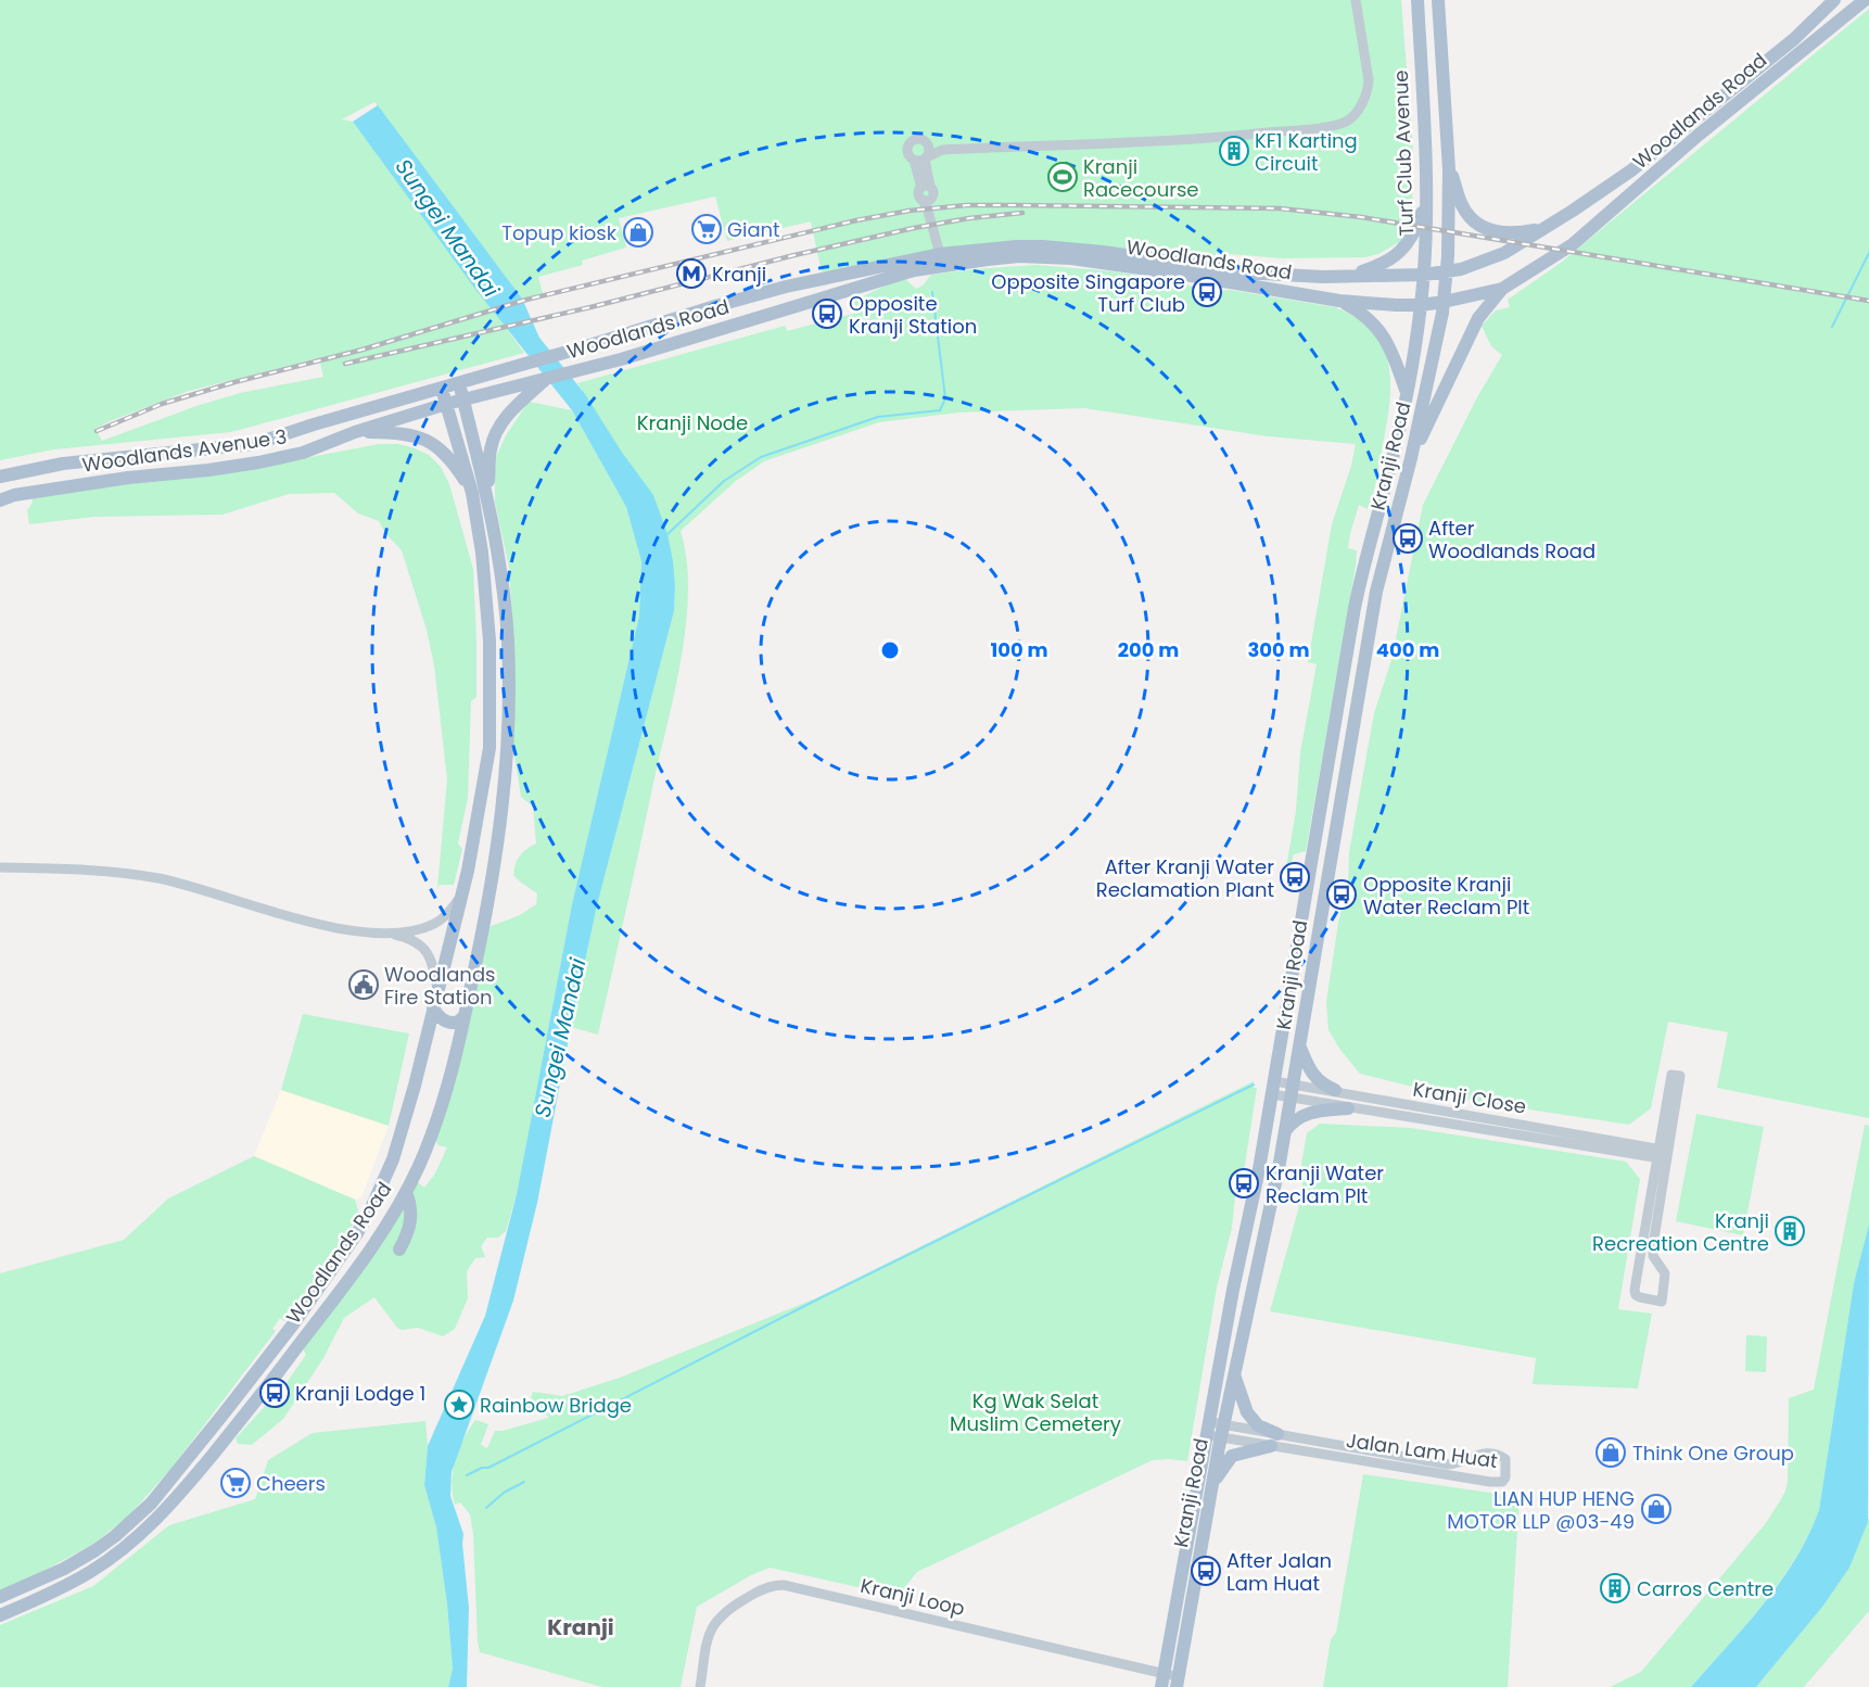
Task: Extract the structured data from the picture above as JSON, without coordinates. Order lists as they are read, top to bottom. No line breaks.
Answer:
{"streets":{"main road":["Woodlands Road","Turf Club Avenue","Woodlands Avenue 3","Kranji Road"],"street":["Kranji Close","Jalan Lam Huat","Kranji Loop"]},"crossings":[["Woodlands Road","Turf Club Avenue"],["Woodlands Road","Woodlands Avenue 3"],["Woodlands Road","Kranji Road"],["Turf Club Avenue","Kranji Road"],["Kranji Road","Kranji Close"],["Kranji Road","Jalan Lam Huat"],["Kranji Road","Kranji Loop"]],"districts":["Kranji"],"water":["Sungei Mandai"],"parks":["Kranji Node","Kg Wak Selat Muslim Cemetery"],"places":{"building":["KF1 Karting Circuit","Kranji Recreation Centre","Carros Centre"],"sports":["Kranji Racecourse"],"supermarket":["Giant","Cheers"],"shop":["Topup kiosk","Think One Group","LIAN HUP HENG MOTOR LLP @03-49"],"metro station":["Kranji"],"bus stop":["Opposite Singapore Turf Club","Opposite Kranji Station","After Woodlands Road","After Kranji Water Reclamation Plant","Opposite Kranji Water Reclam Plt","Kranji Water Reclam Plt","Kranji Lodge 1","After Jalan Lam Huat"],"public building":["Woodlands Fire Station"],"place":["Rainbow Bridge"]},"rings":["100 m","200 m","300 m","400 m"]}
